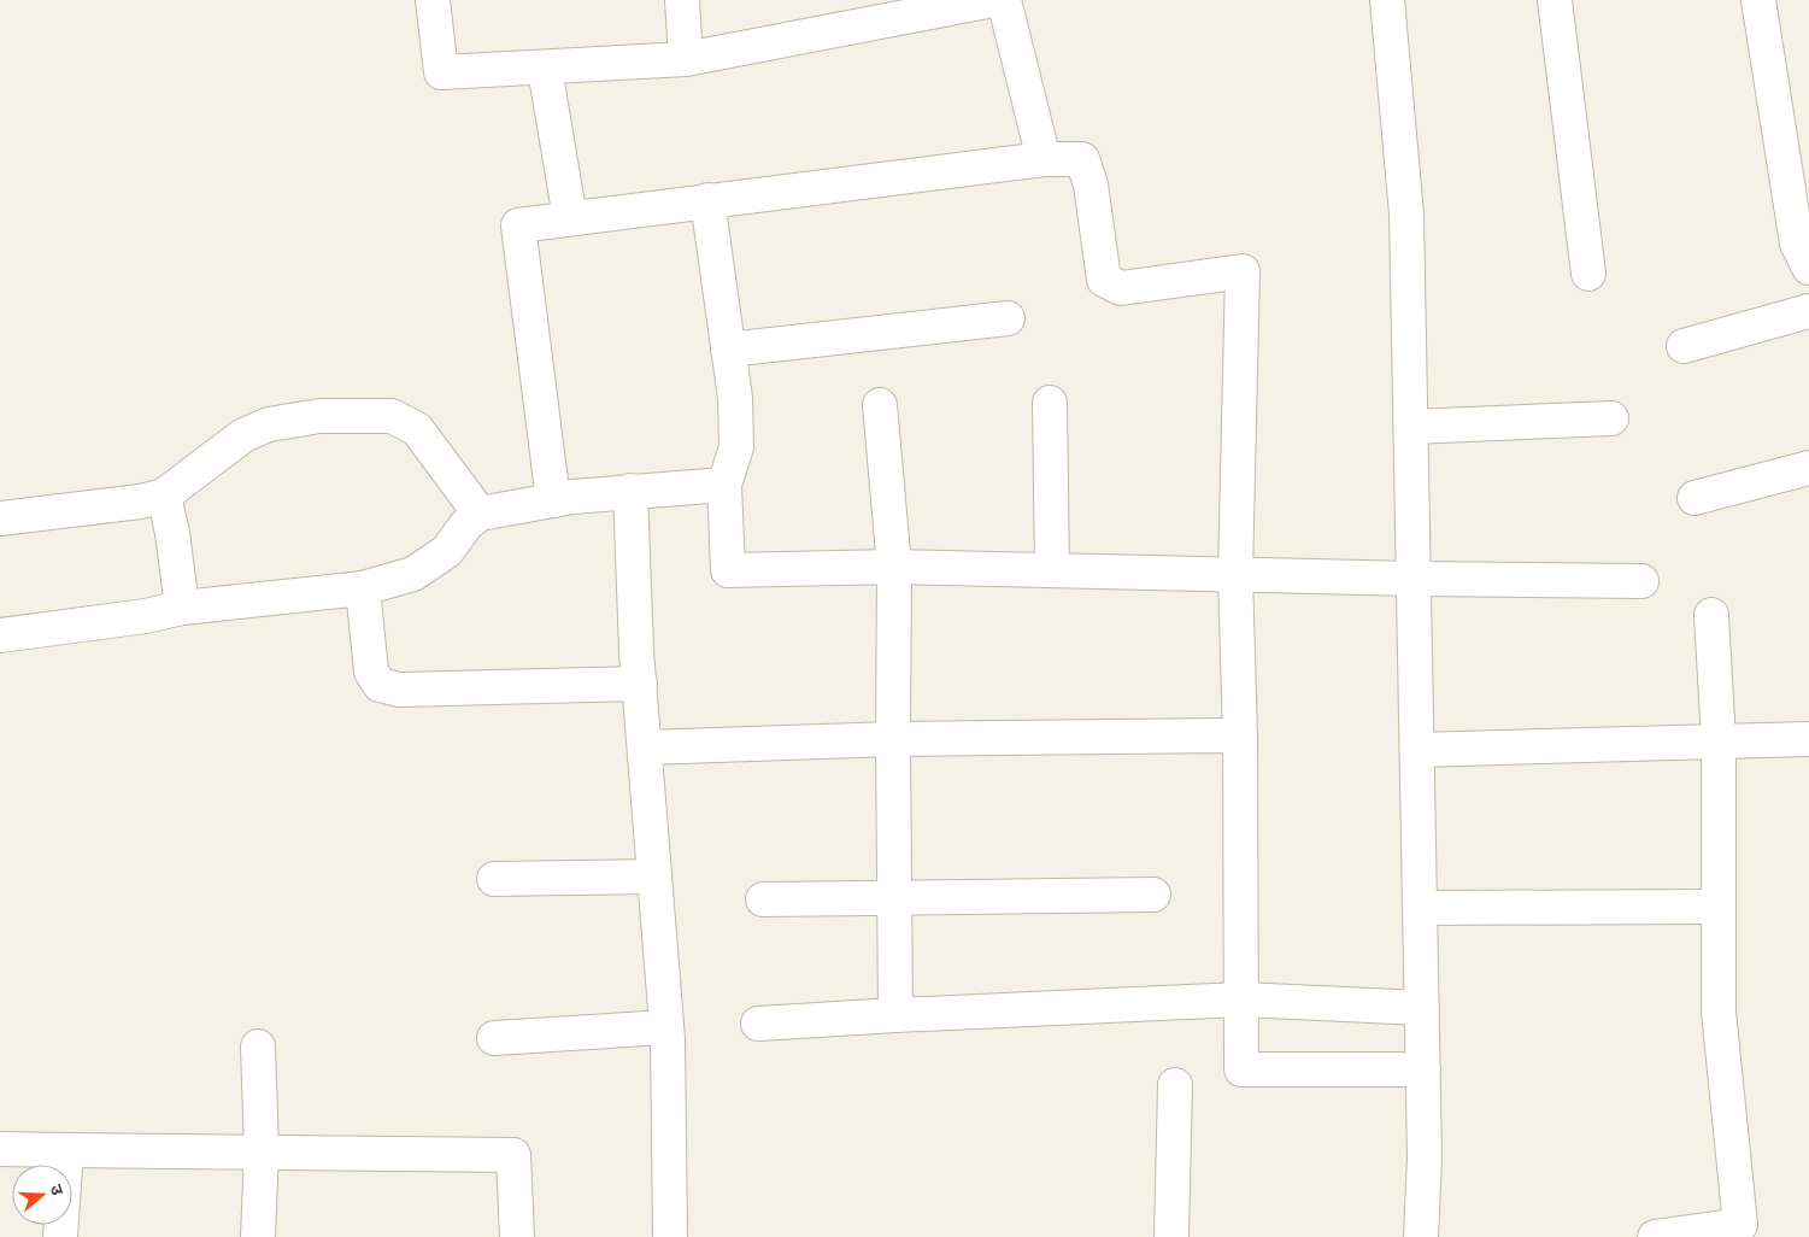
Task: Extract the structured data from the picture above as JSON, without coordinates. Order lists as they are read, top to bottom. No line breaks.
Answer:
{"north":"right"}
